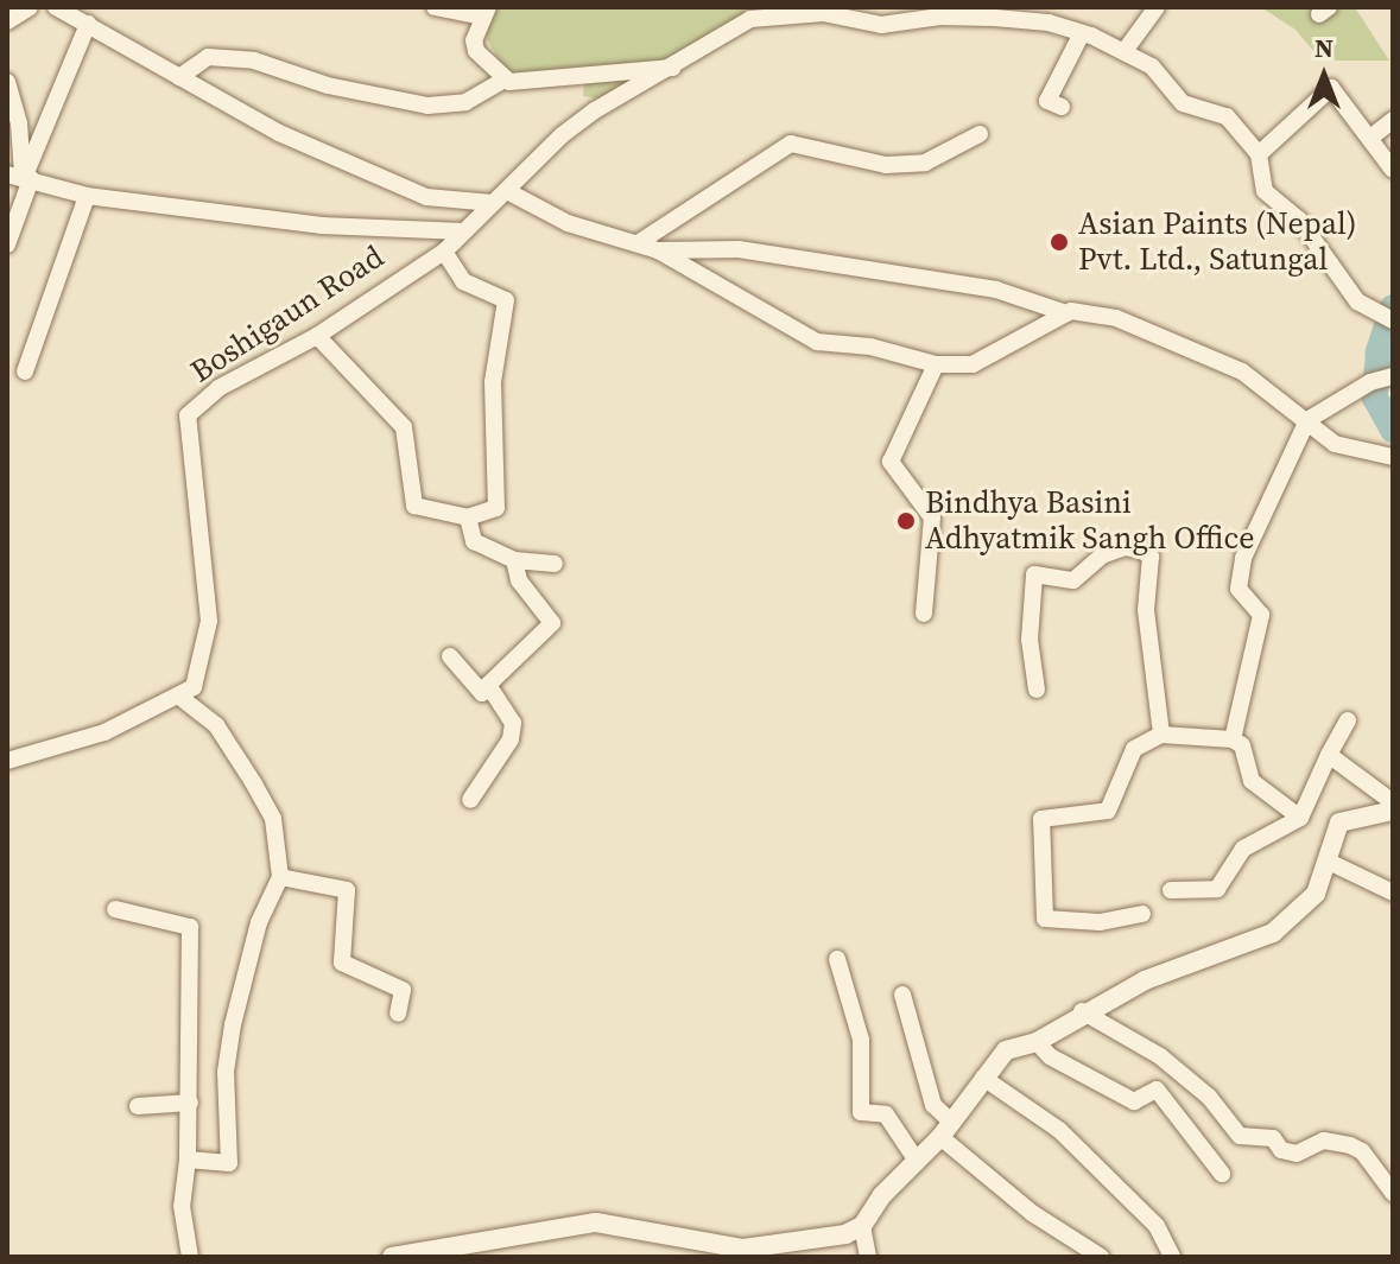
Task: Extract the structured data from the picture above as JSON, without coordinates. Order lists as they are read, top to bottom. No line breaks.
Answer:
{"streets":{"street":["Boshigaun Road"]},"places":["Asian Paints (Nepal) Pvt. Ltd., Satungal","Bindhya Basini Adhyatmik Sangh Office"],"north":"top"}
